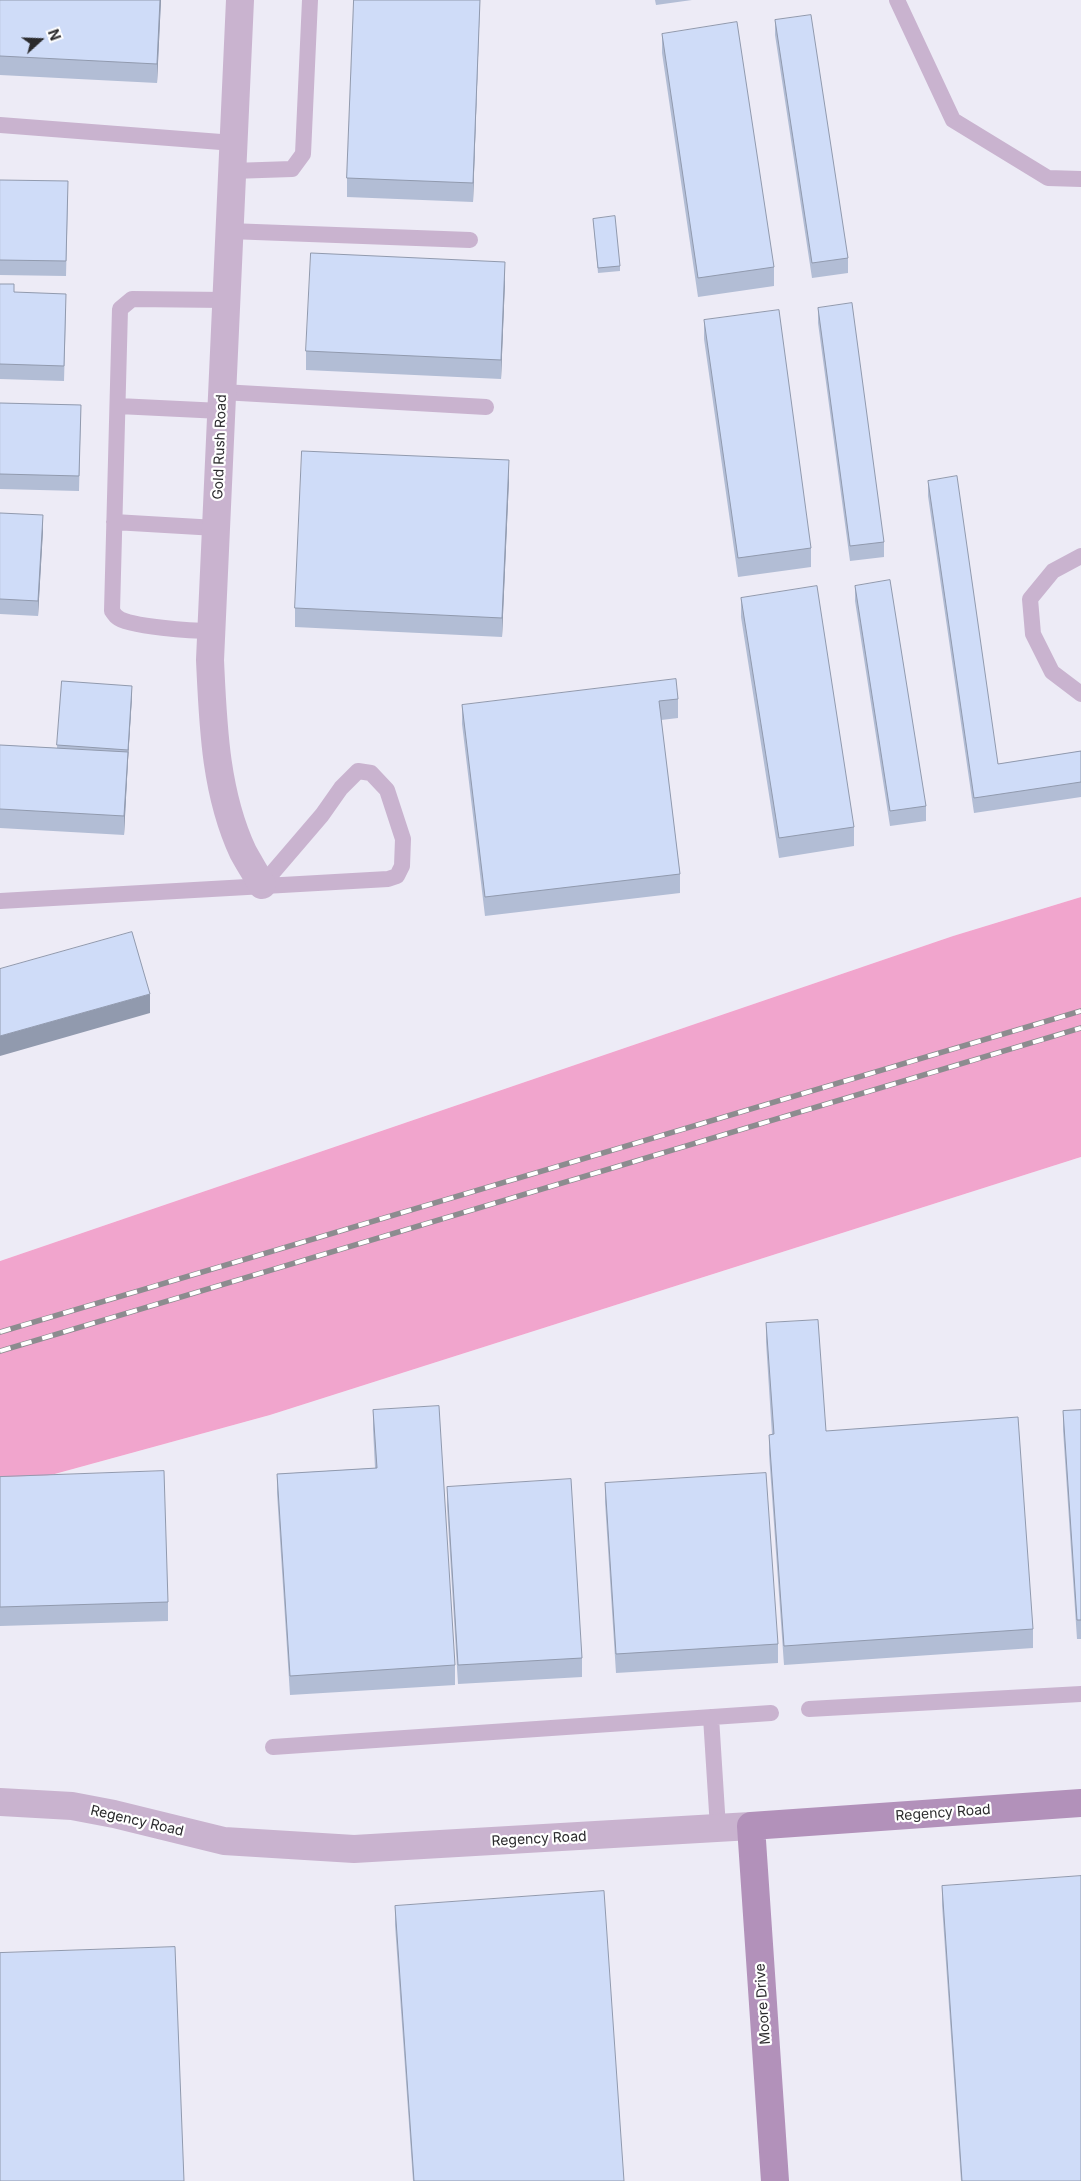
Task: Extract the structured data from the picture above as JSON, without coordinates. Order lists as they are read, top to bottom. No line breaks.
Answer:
{"streets":{"street":["Gold Rush Road","Regency Road","Moore Drive"]},"crossings":[["Regency Road","Moore Drive"]],"north":"right"}
